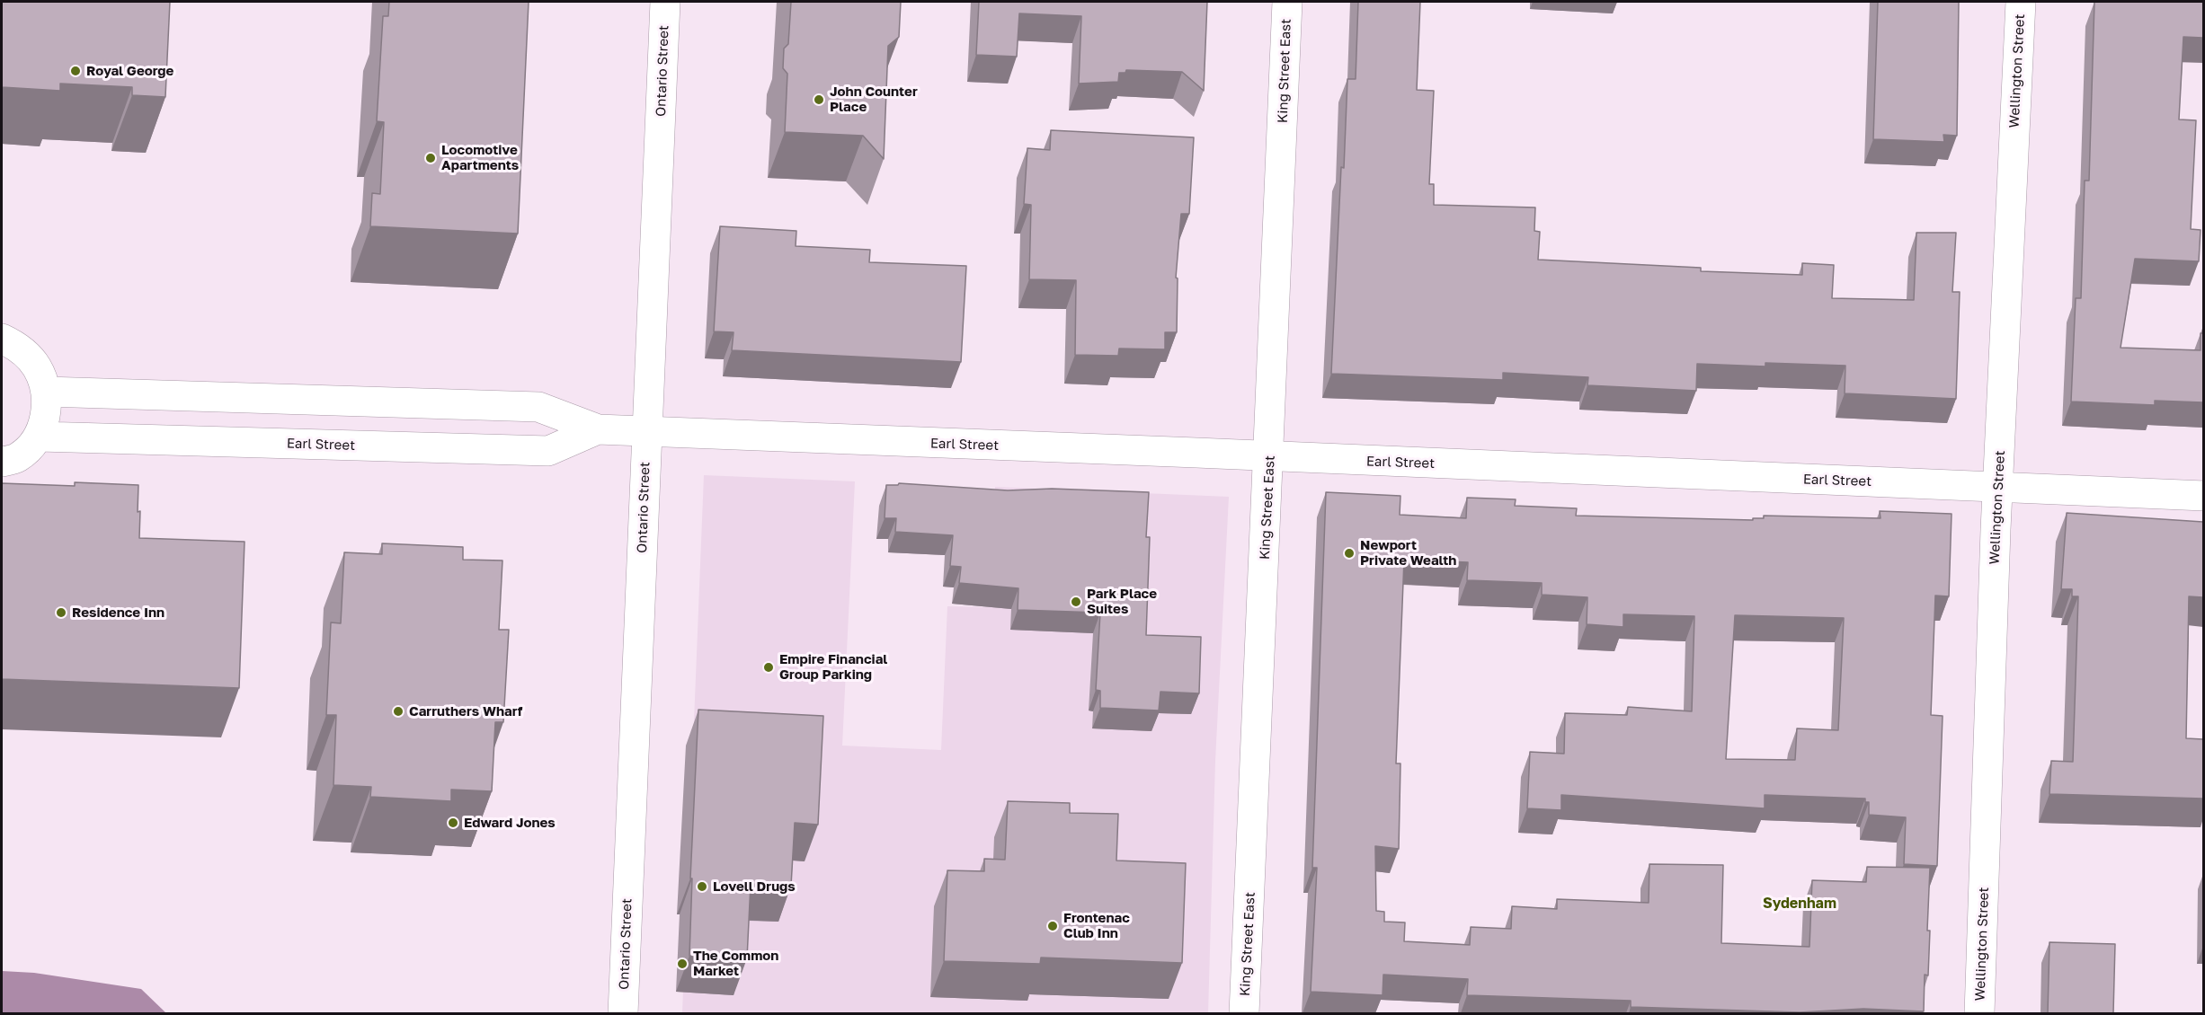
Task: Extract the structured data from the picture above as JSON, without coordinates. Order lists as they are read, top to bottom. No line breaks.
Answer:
{"streets":{"street":["Ontario Street","King Street East","Wellington Street","Earl Street"]},"crossings":[["Ontario Street","Earl Street"],["King Street East","Earl Street"],["Wellington Street","Earl Street"]],"districts":["Sydenham"],"places":["Royal George","John Counter Place","Locomotive Apartments","Newport Private Wealth","Park Place Suites","Residence Inn","Empire Financial Group Parking","Carruthers Wharf","Edward Jones","Lovell Drugs","Frontenac Club Inn","The Common Market"]}
